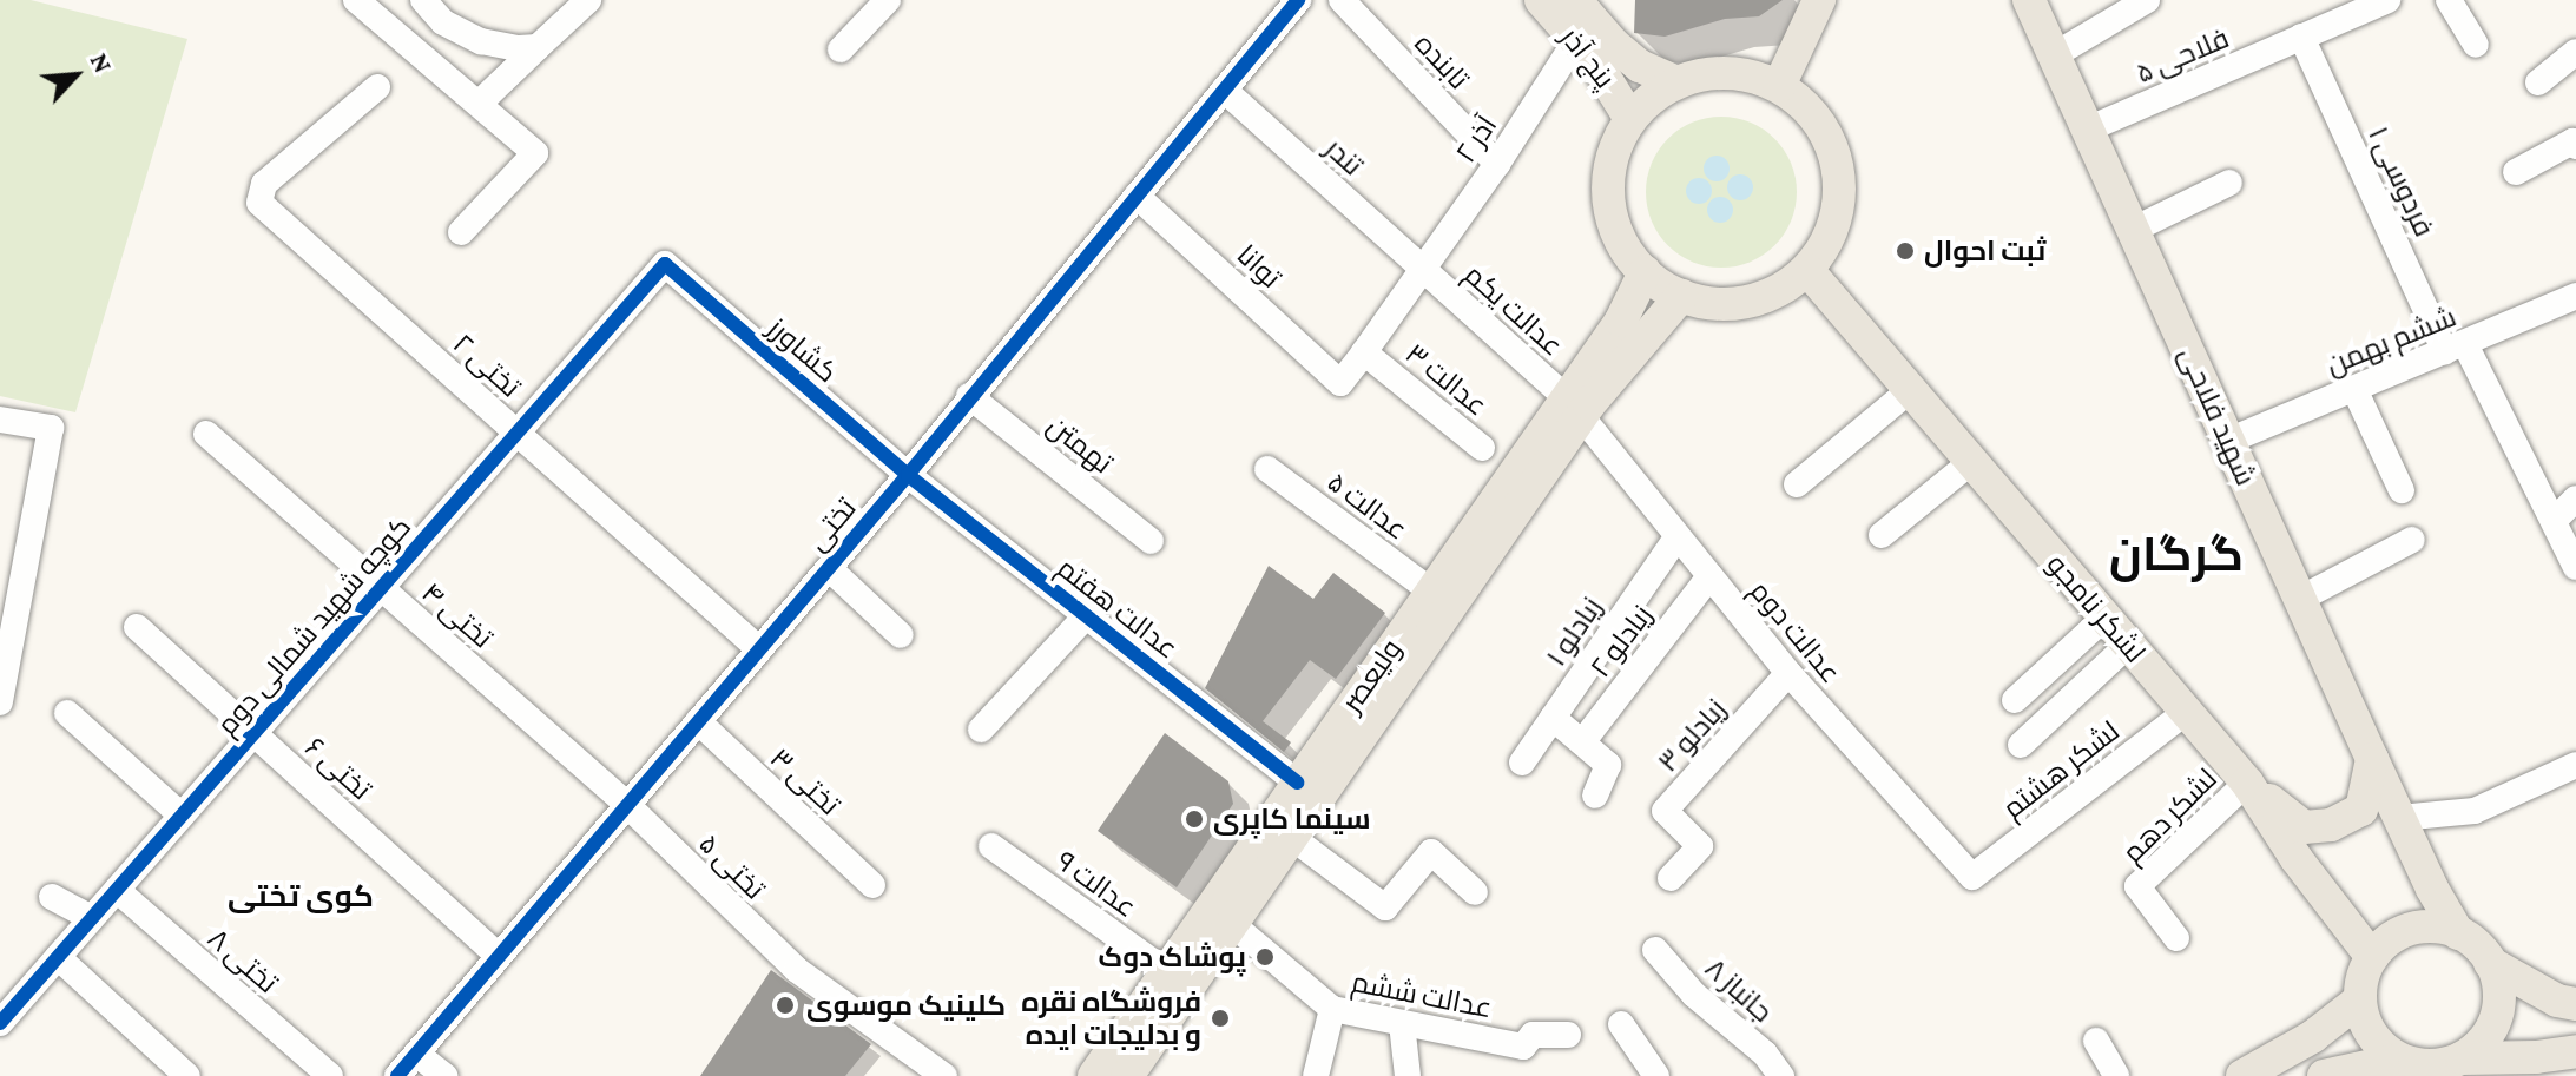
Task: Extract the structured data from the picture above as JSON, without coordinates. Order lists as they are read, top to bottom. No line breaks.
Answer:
{"streets":{"main road":["پنج آذر","شهید فلاحی","لشکر نامجو","ولیعصر"],"street":["۵ فلاحی","تابنده","۲ آذر","تندر","۱ فردوسی","توانا","عدالت یکم","ششم بهمن","کشاورز","تختی ۲","عدالت ۳","تهمتن","عدالت ۵","تختی","عدالت هفتم","تختی ۴","کوچه شهید شمالی دوم","زیادلو ۱","عدالت دوم","زیادلو ۲","زیادلو ۳","تختی ۶","لشکر هشتم","تختی ۳","لشکر دهم","۵ تختی","عدالت ۹","تختی ۸","جانباز ۸","عدالت ششم"]},"crossings":[["۵ فلاحی","۱ فردوسی"],["۵ فلاحی","شهید فلاحی"],["پنج آذر","۲ آذر"],["پنج آذر","لشکر نامجو"],["پنج آذر","ولیعصر"],["تابنده","۲ آذر"],["۲ آذر","تندر"],["۲ آذر","عدالت یکم"],["۲ آذر","عدالت ۳"],["تندر","عدالت یکم"],["تندر","عدالت ۳"],["تندر","تختی"],["۱ فردوسی","ششم بهمن"],["توانا","عدالت ۳"],["توانا","تختی"],["عدالت یکم","عدالت ۳"],["عدالت یکم","عدالت دوم"],["عدالت یکم","ولیعصر"],["ششم بهمن","شهید فلاحی"],["کشاورز","تختی"],["کشاورز","عدالت هفتم"],["کشاورز","کوچه شهید شمالی دوم"],["تختی ۲","تختی"],["تختی ۲","کوچه شهید شمالی دوم"],["شهید فلاحی","لشکر نامجو"],["تهمتن","تختی"],["عدالت ۵","ولیعصر"],["تختی","عدالت هفتم"],["تختی","تختی ۴"],["تختی","تختی ۶"],["تختی","تختی ۳"],["تختی","۵ تختی"],["عدالت هفتم","ولیعصر"],["لشکر نامجو","ولیعصر"],["لشکر نامجو","لشکر هشتم"],["لشکر نامجو","لشکر دهم"],["تختی ۴","کوچه شهید شمالی دوم"],["تختی ۴","۵ تختی"],["کوچه شهید شمالی دوم","تختی ۶"],["کوچه شهید شمالی دوم","تختی ۸"],["زیادلو ۱","عدالت دوم"],["عدالت دوم","زیادلو ۲"],["عدالت دوم","ولیعصر"],["عدالت دوم","زیادلو ۳"],["عدالت دوم","لشکر هشتم"],["ولیعصر","عدالت ۹"],["ولیعصر","عدالت ششم"]],"districts":["گرگان","کوی تختی"],"places":["ثبت احوال","سینما کاپری","پوشاک دوک","کلینیک موسوی","فروشگاه نقره و بدلیجات ایده"],"north":"top right"}
